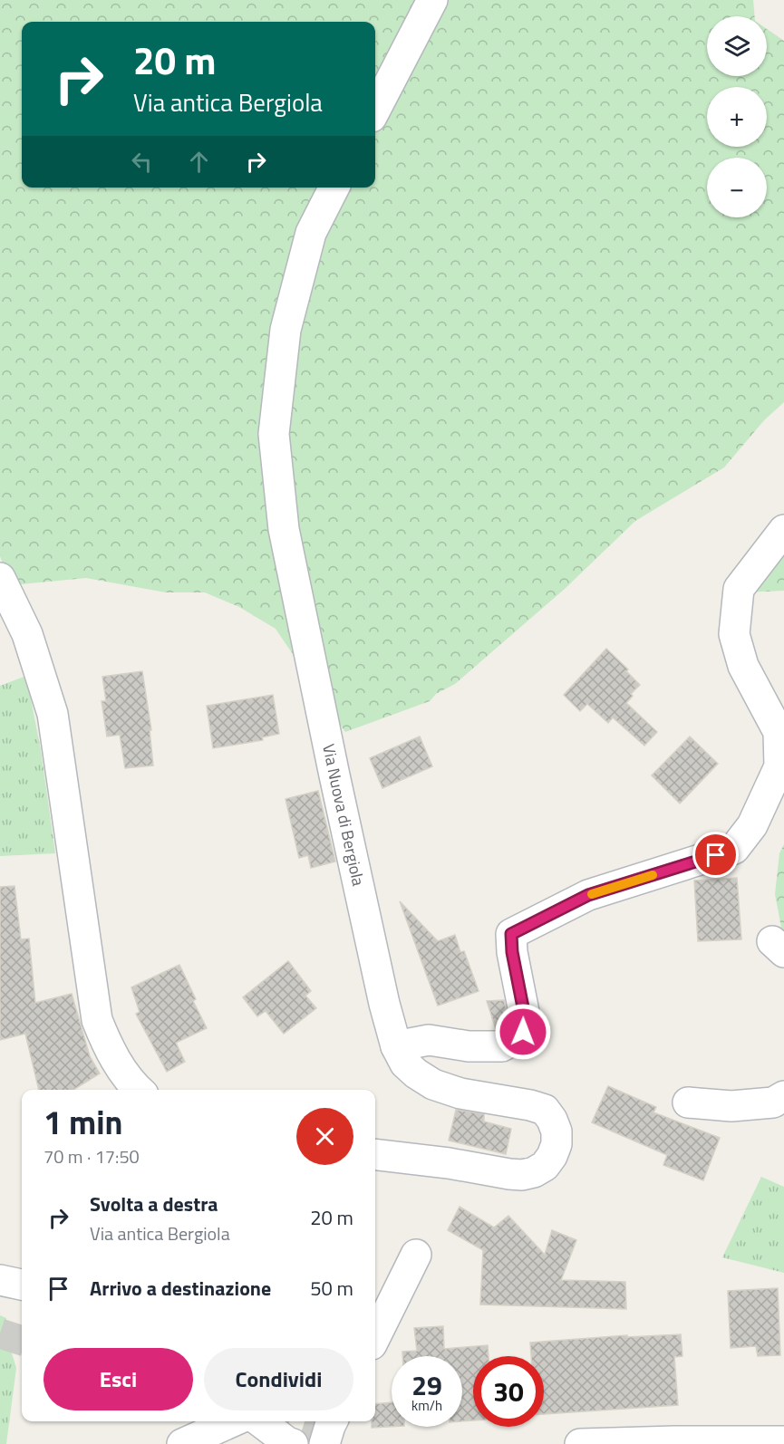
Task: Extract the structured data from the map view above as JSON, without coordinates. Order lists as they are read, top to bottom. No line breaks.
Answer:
{"streets":{"street":["Via Nuova di Bergiola"]},"page":{"map_buttons":["+","−"],"turn":["20 m","Via antica Bergiola"],"heading":["1 min","70 m · 17:50"],"list":[{"name":"Svolta a destra","note":"Via antica Bergiola","value":"20 m"},{"name":"Arrivo a destinazione","value":"50 m"}],"buttons":["Esci","Condividi"],"speed":"29 km/h","limit":"30"}}
